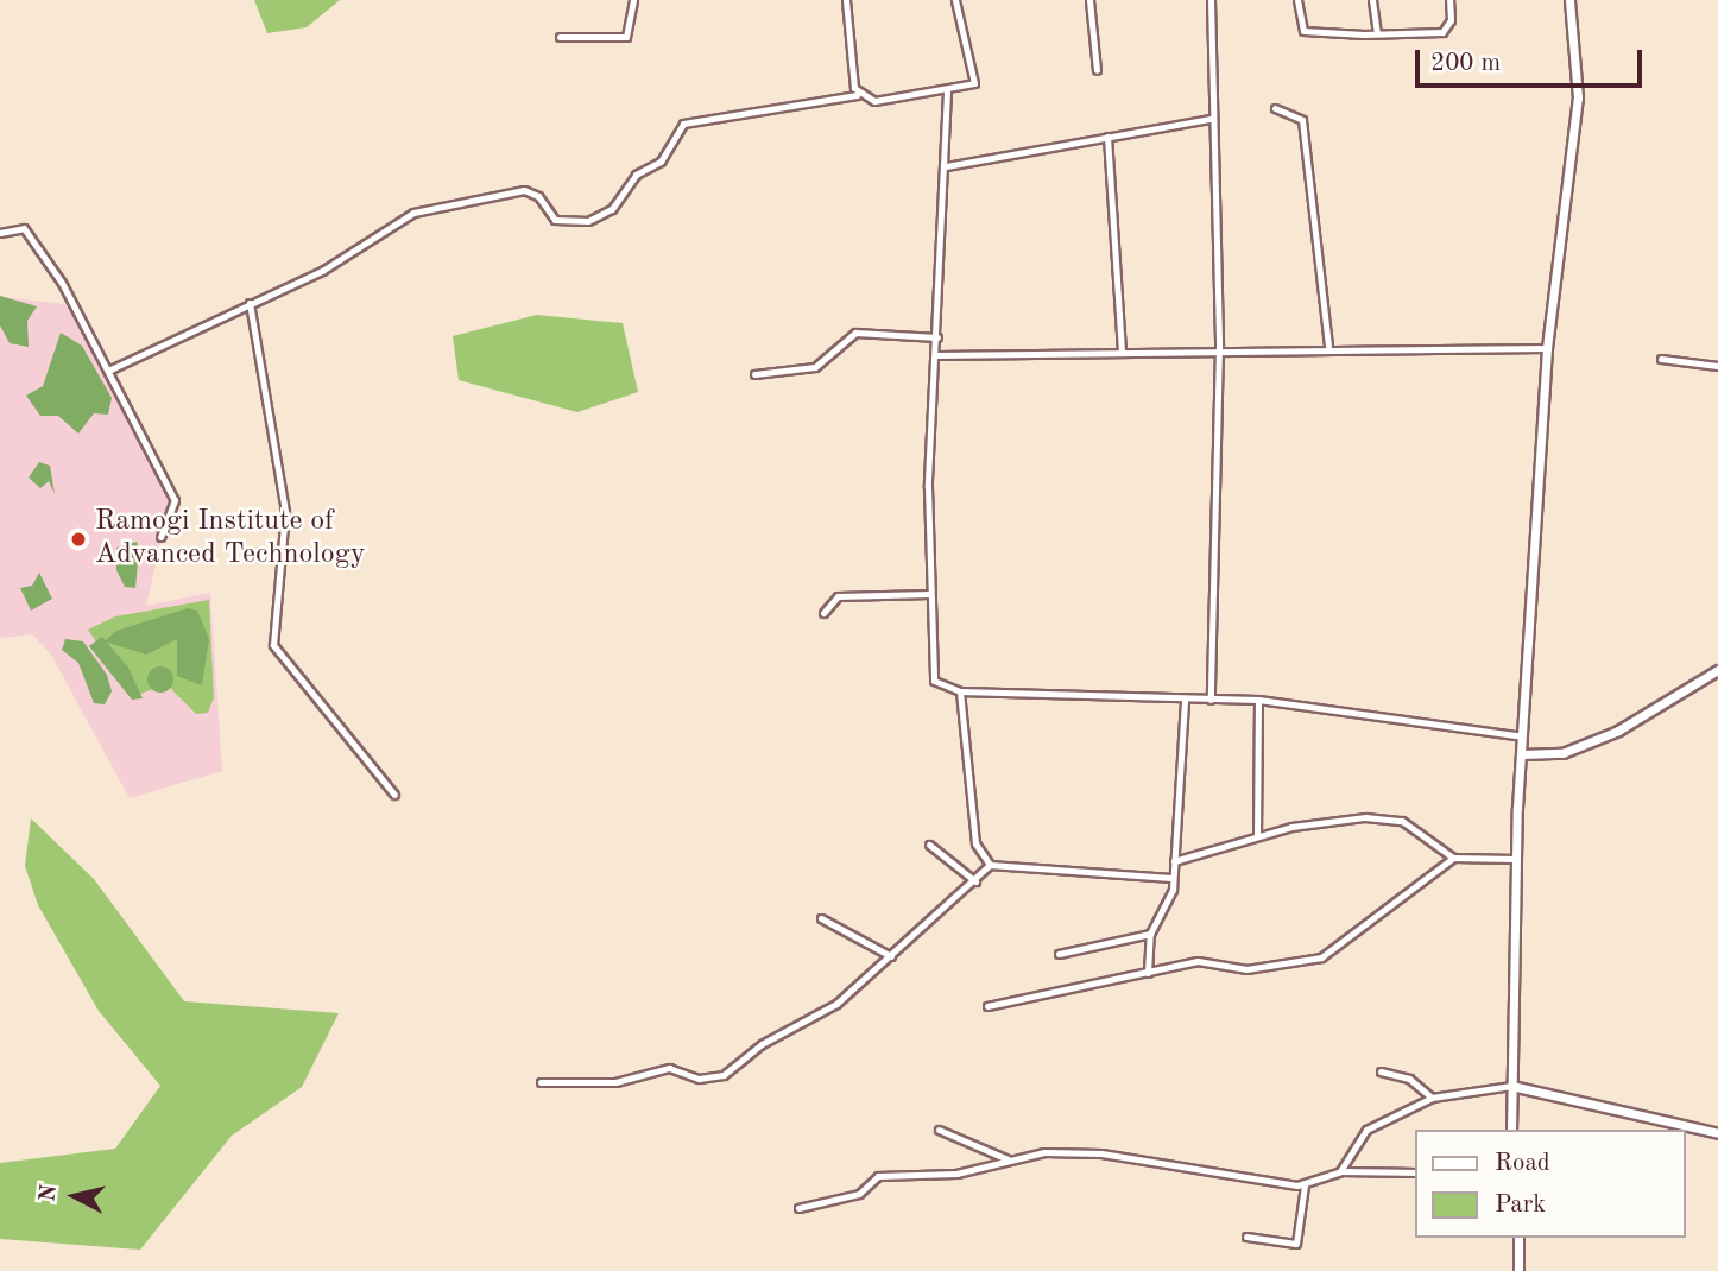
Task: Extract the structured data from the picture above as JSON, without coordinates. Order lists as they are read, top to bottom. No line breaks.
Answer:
{"places":["Ramogi Institute of Advanced Technology"],"legend":["Road","Park"],"scale_bar":"200 m","north":"left"}
